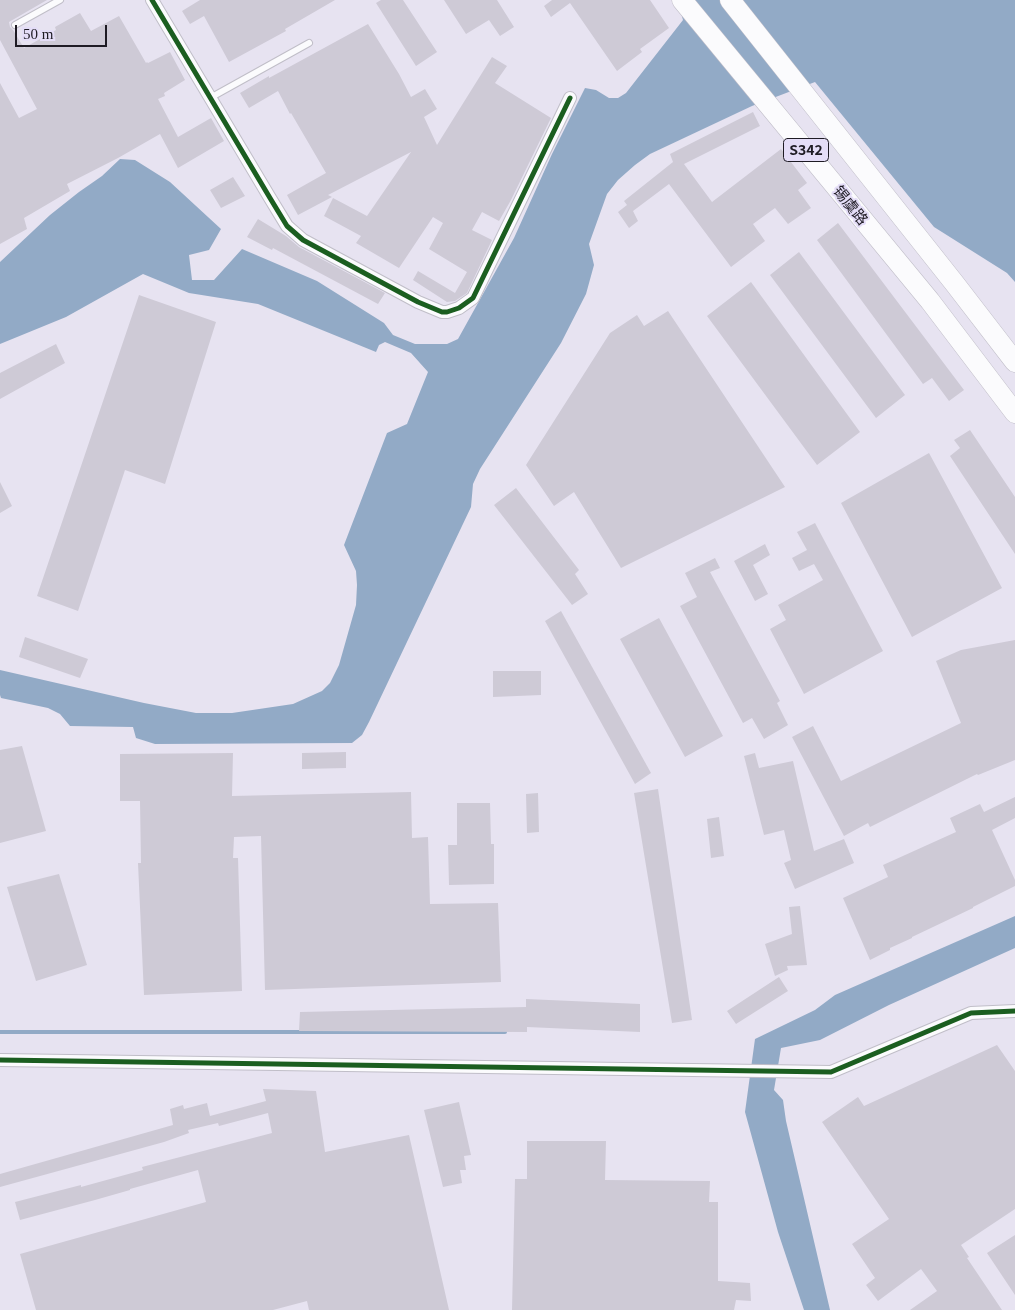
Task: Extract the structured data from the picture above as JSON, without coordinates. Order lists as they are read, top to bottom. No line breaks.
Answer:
{"streets":{"main road":["S342","锡虞路"]},"scale_bar":"50 m"}
